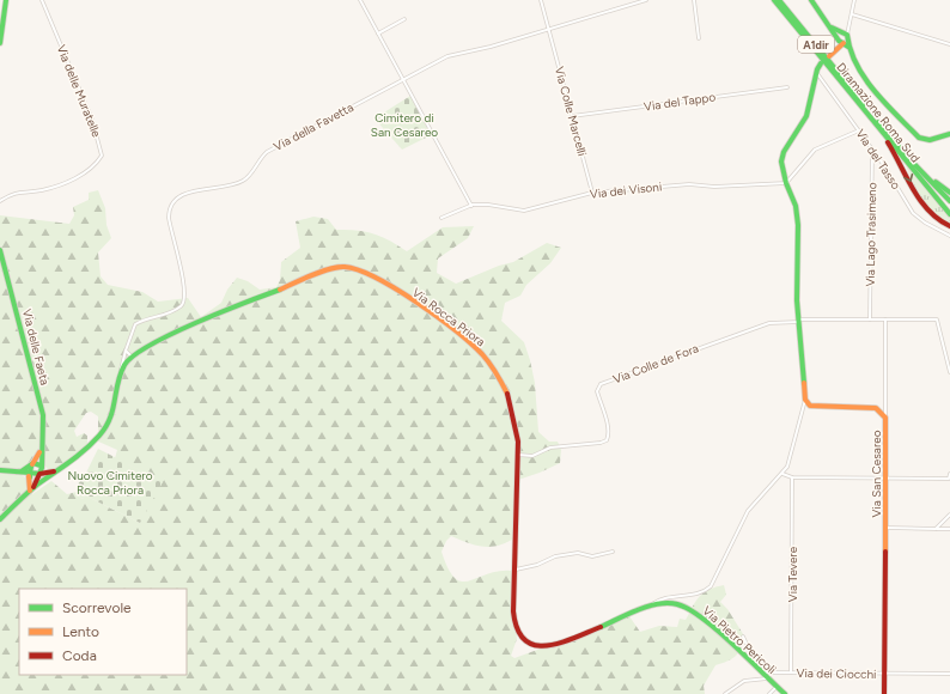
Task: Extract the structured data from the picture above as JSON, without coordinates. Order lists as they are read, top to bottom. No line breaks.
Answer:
{"streets":{"main road":["A1dir","Diramazione Roma Sud","Via Rocca Priora","Via delle Faeta","Via San Cesareo","Via Pietro Pericoli"],"street":["Via delle Muratelle","Via del Tappo","Via Colle Marcelli","Via della Favetta","Via del Tasso","Via dei Visoni","Via Lago Trasimeno","Via Colle de Fora","Via Tevere","Via dei Ciocchi"]},"crossings":[["A1dir","Diramazione Roma Sud"],["Via del Tappo","Via Colle Marcelli"],["Via Colle Marcelli","Via della Favetta"],["Via Colle Marcelli","Via dei Visoni"],["Via del Tasso","Via Lago Trasimeno"],["Via Rocca Priora","Via Colle de Fora"],["Via Rocca Priora","Via Pietro Pericoli"],["Via San Cesareo","Via dei Ciocchi"],["Via Tevere","Via dei Ciocchi"],["Via Pietro Pericoli","Via dei Ciocchi"]],"parks":["Cimitero di San Cesareo","Nuovo Cimitero Rocca Priora"],"legend":["Scorrevole","Lento","Coda"]}
